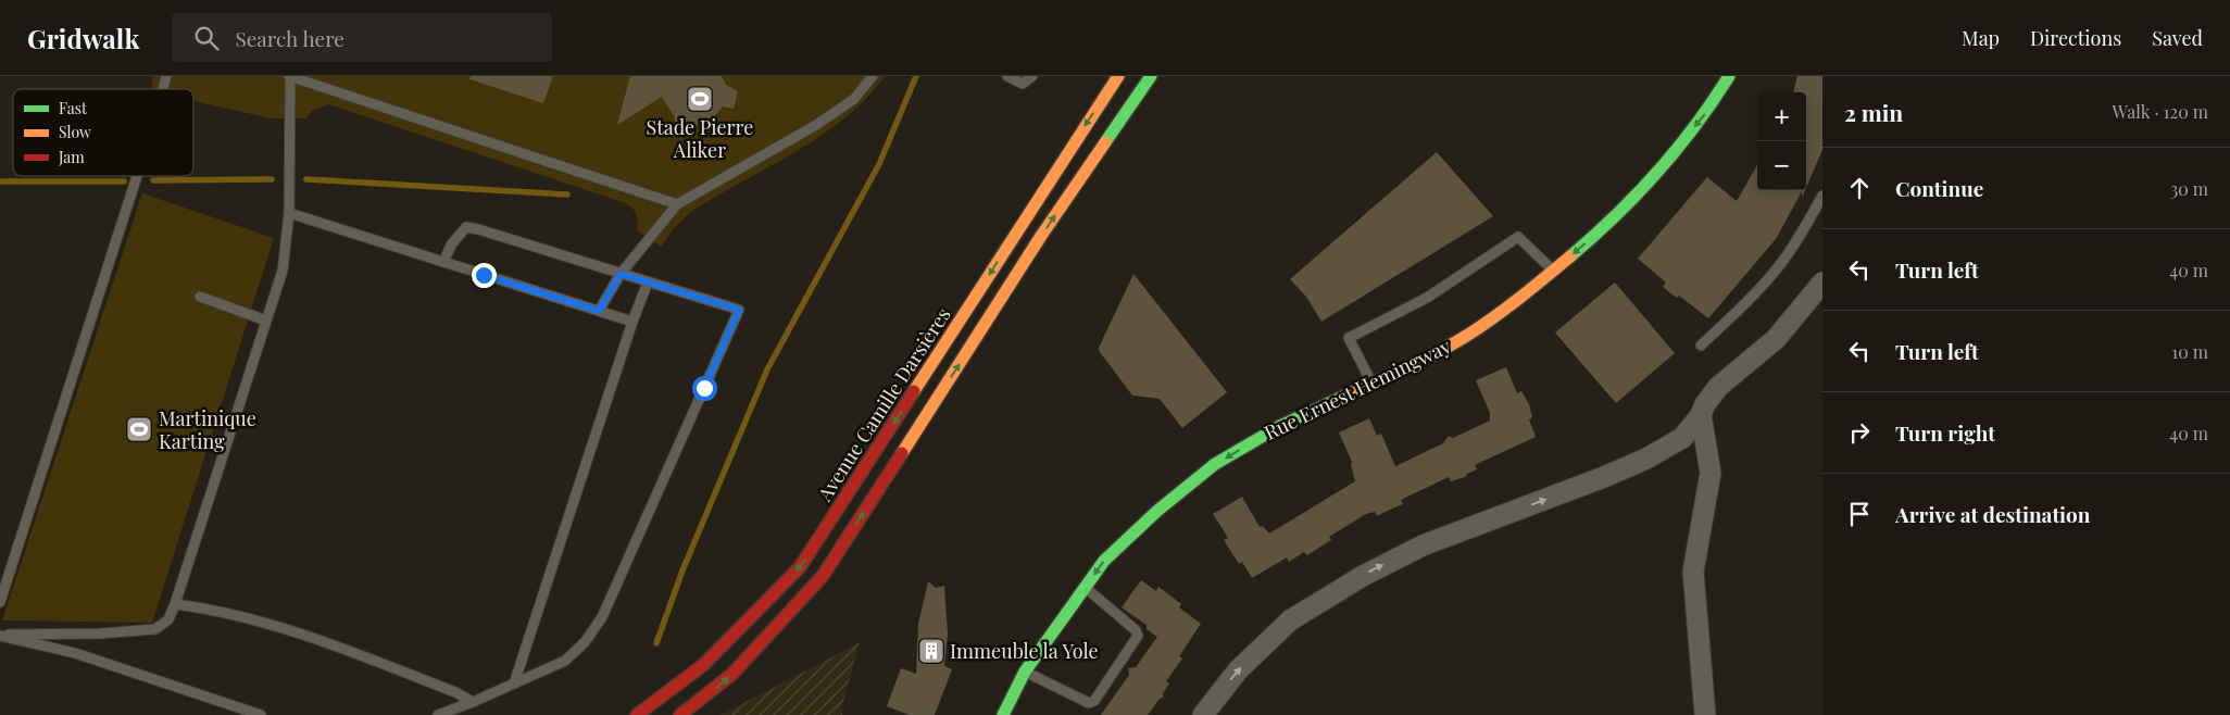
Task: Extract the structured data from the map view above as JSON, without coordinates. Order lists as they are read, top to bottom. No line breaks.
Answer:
{"streets":{"main road":["Rue Ernest Hemingway","Avenue Camille Darsières"]},"one_way":["Rue Ernest Hemingway"],"places":{"sports":["Stade Pierre Aliker","Martinique Karting"],"building":["Immeuble la Yole"]},"legend":["Fast","Slow","Jam"],"page":{"header":"Gridwalk","search":"Search here","nav":["Map","Directions","Saved"],"heading":["2 min","Walk · 120 m"],"map_buttons":["+","−"],"list":[["Continue","30 m"],["Turn left","40 m"],["Turn left","10 m"],["Turn right","40 m"],"Arrive at destination"]}}
